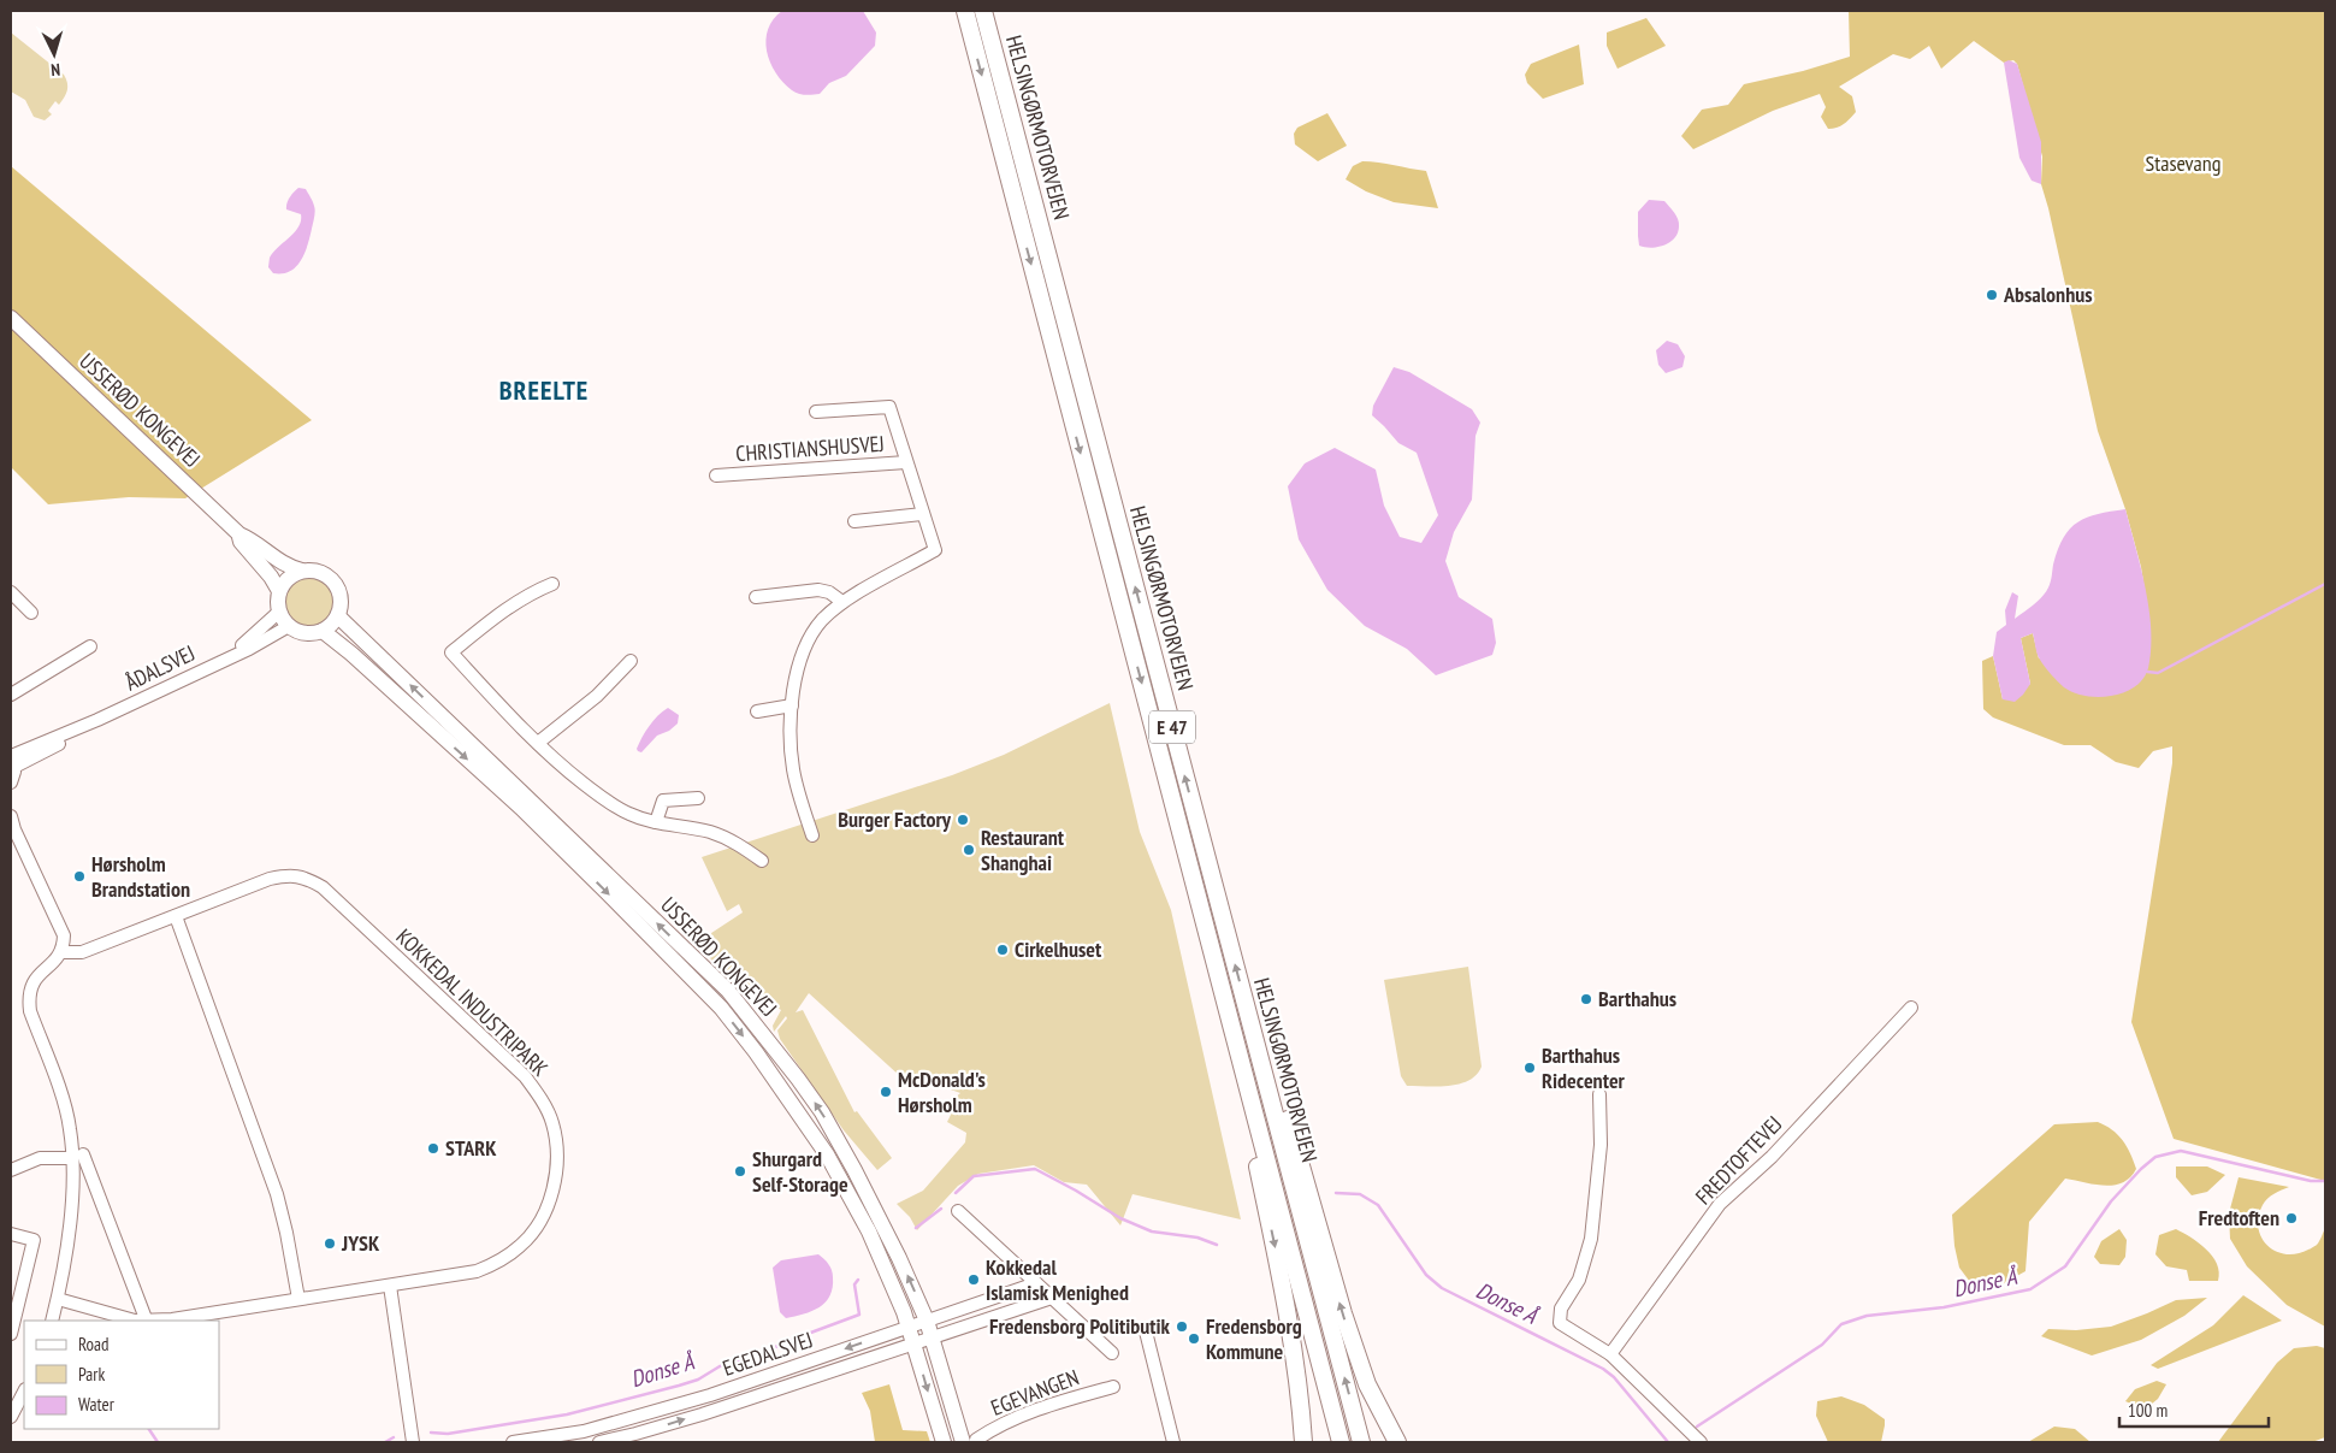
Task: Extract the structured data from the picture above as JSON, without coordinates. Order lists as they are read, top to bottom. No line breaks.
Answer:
{"streets":{"highway":["HELSINGØRMOTORVEJEN","E 47"],"main road":["USSERØD KONGEVEJ"],"street":["CHRISTIANSHUSVEJ","ÅDALSVEJ","KOKKEDAL INDUSTRIPARK","FREDTOFTEVEJ","EGEDALSVEJ","EGEVANGEN"]},"crossings":[["USSERØD KONGEVEJ","ÅDALSVEJ"],["USSERØD KONGEVEJ","EGEDALSVEJ"]],"districts":["BREELTE"],"water":["Donse Å"],"parks":["Stasevang"],"places":["Absalonhus","Burger Factory","Restaurant Shanghai","Hørsholm Brandstation","Cirkelhuset","Barthahus","Barthahus Ridecenter","McDonald's Hørsholm","STARK","Shurgard Self-Storage","Fredtoften","JYSK","Kokkedal Islamisk Menighed","Fredensborg Politibutik","Fredensborg Kommune"],"legend":["Road","Park","Water"],"scale_bar":"100 m","north":"bottom"}
